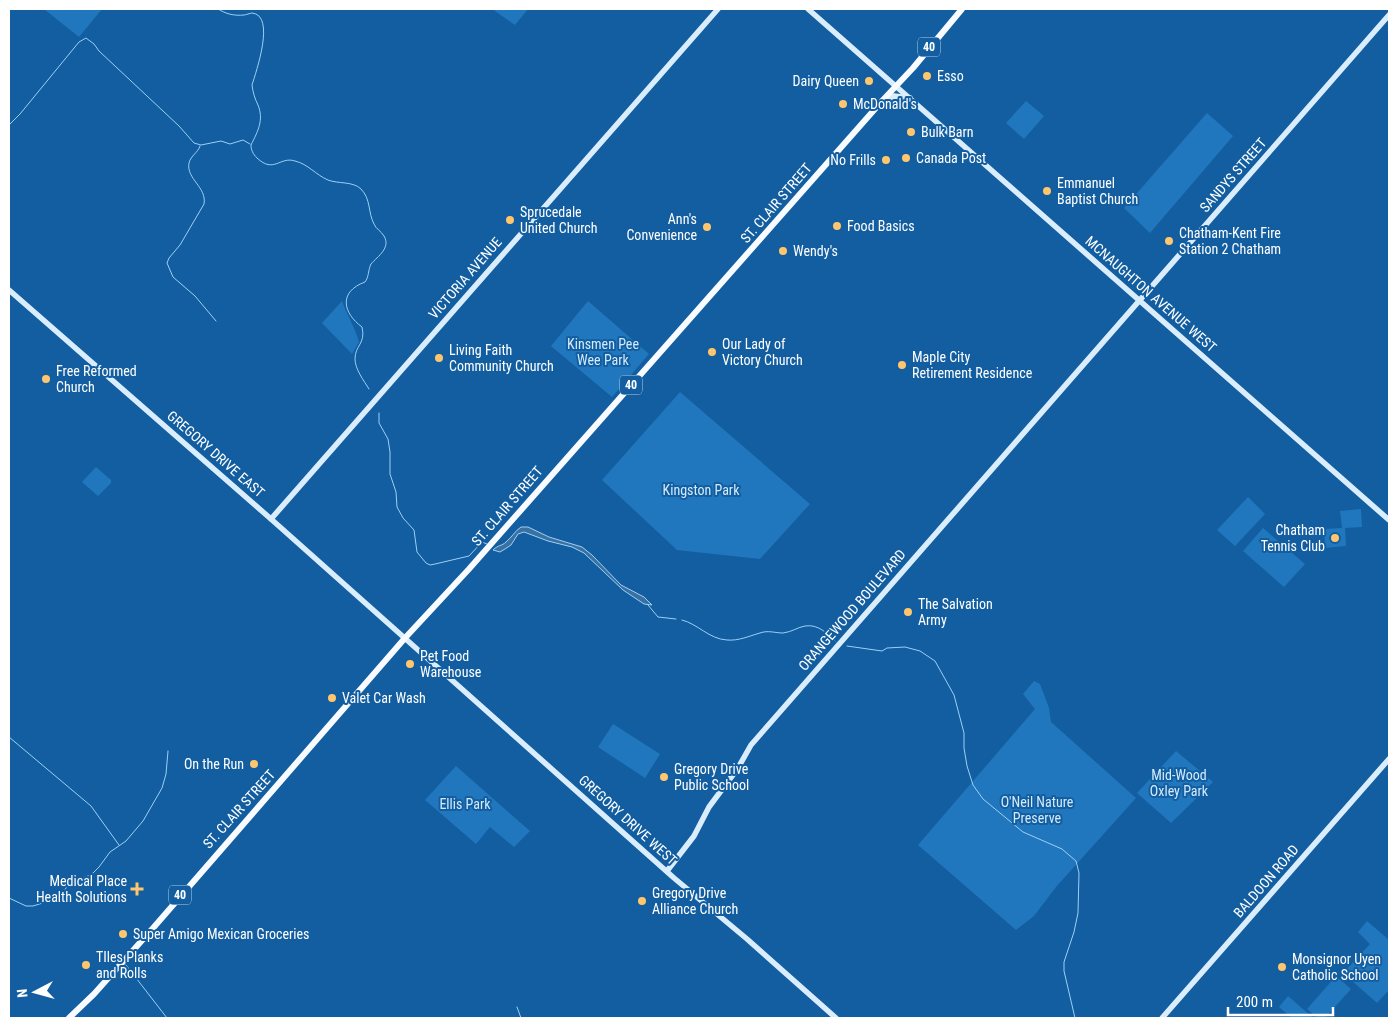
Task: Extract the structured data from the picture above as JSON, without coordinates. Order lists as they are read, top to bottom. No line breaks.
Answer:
{"streets":{"main road":["40","ST. CLAIR STREET"],"street":["SANDYS STREET","VICTORIA AVENUE","MCNAUGHTON AVENUE WEST","GREGORY DRIVE EAST","ORANGEWOOD BOULEVARD","GREGORY DRIVE WEST","BALDOON ROAD"]},"crossings":[["SANDYS STREET","MCNAUGHTON AVENUE WEST"],["SANDYS STREET","ORANGEWOOD BOULEVARD"],["ST. CLAIR STREET","MCNAUGHTON AVENUE WEST"],["ST. CLAIR STREET","GREGORY DRIVE EAST"],["ST. CLAIR STREET","GREGORY DRIVE WEST"],["VICTORIA AVENUE","GREGORY DRIVE EAST"],["GREGORY DRIVE EAST","GREGORY DRIVE WEST"],["ORANGEWOOD BOULEVARD","GREGORY DRIVE WEST"]],"parks":["Kinsmen Pee Wee Park","Kingston Park","Mid-Wood Oxley Park","O'Neil Nature Preserve","Ellis Park"],"places":{"other":["Esso","Dairy Queen","McDonald's","Bulk Barn","Canada Post","No Frills","Emmanuel Baptist Church","Sprucedale United Church","Food Basics","Ann's Convenience","Chatham-Kent Fire Station 2 Chatham","Wendy's","Our Lady of Victory Church","Living Faith Community Church","Maple City Retirement Residence","Free Reformed Church","Chatham Tennis Club","The Salvation Army","Pet Food Warehouse","Valet Car Wash","On the Run","Gregory Drive Public School","Gregory Drive Alliance Church","Super Amigo Mexican Groceries","TIles Planks and Rolls","Monsignor Uyen Catholic School"],"health":["Medical Place Health Solutions"]},"scale_bar":"200 m","north":"left"}
